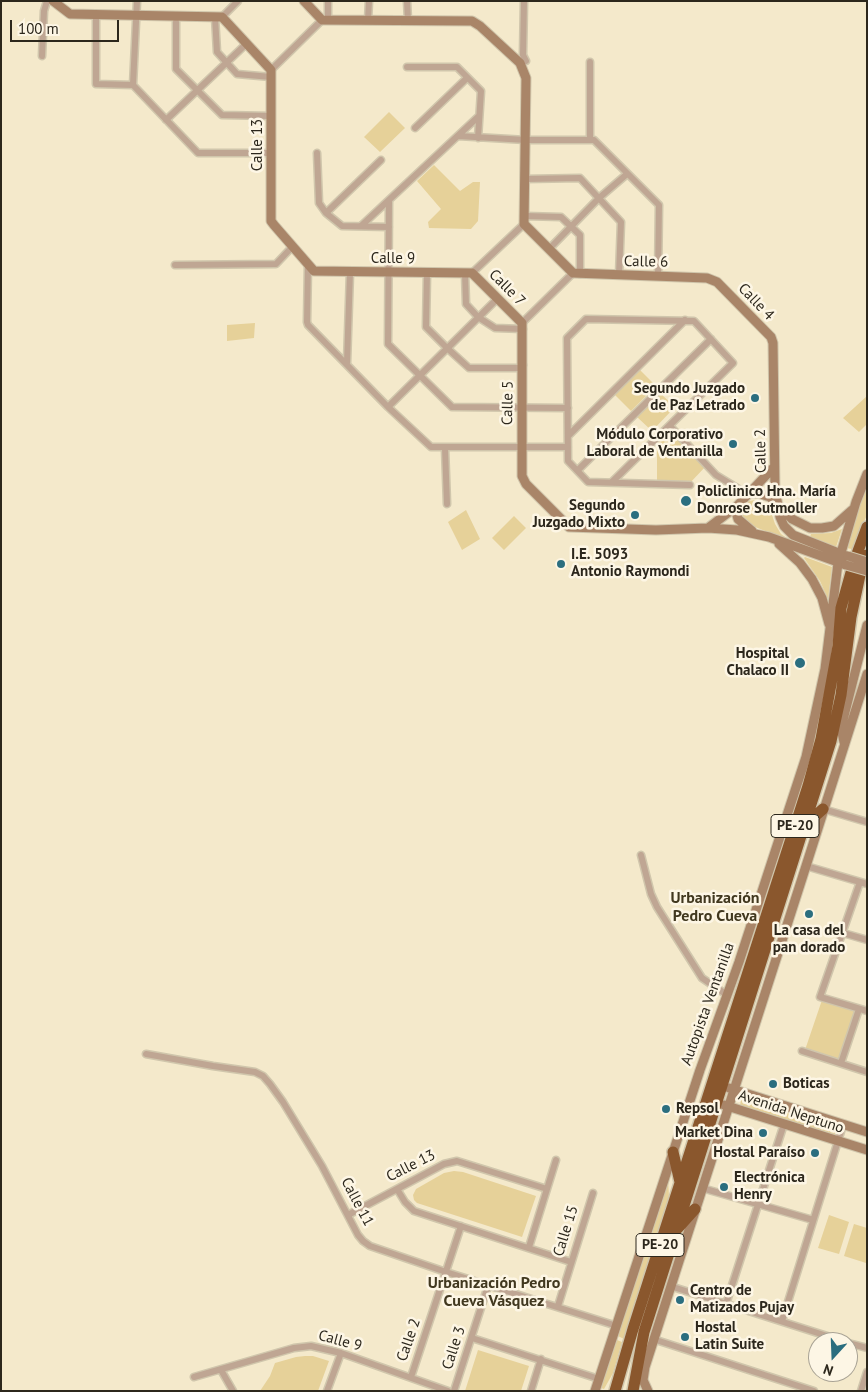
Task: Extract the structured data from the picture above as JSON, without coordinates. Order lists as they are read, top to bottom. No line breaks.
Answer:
{"streets":{"highway":["PE-20","Autopista Ventanilla"],"street":["Calle 13","Calle 9","Calle 6","Calle 7","Calle 4","Calle 5","Calle 2","Avenida Neptuno","Calle 11","Calle 15","Calle 3"]},"crossings":[["Calle 13","Calle 11"],["Calle 9","Calle 7"],["Calle 9","Calle 2"],["Calle 6","Calle 4"],["Calle 7","Calle 5"],["Calle 4","Calle 2"],["Calle 2","PE-20"],["Calle 2","Autopista Ventanilla"],["Calle 2","Calle 11"],["PE-20","Autopista Ventanilla"],["PE-20","Avenida Neptuno"],["Autopista Ventanilla","Avenida Neptuno"],["Autopista Ventanilla","Calle 11"],["Calle 11","Calle 15"],["Calle 11","Calle 3"]],"districts":["Urbanización Pedro Cueva","Urbanización Pedro Cueva Vásquez"],"places":["Segundo Juzgado de Paz Letrado","Módulo Corporativo Laboral de Ventanilla","Policlinico Hna. María Donrose Sutmoller","Segundo Juzgado Mixto","I.E. 5093 Antonio Raymondi","Hospital Chalaco II","La casa del pan dorado","Boticas","Repsol","Market Dina","Hostal Paraíso","Electrónica Henry","Centro de Matizados Pujay","Hostal Latin Suite"],"scale_bar":"100 m","north":"bottom"}
